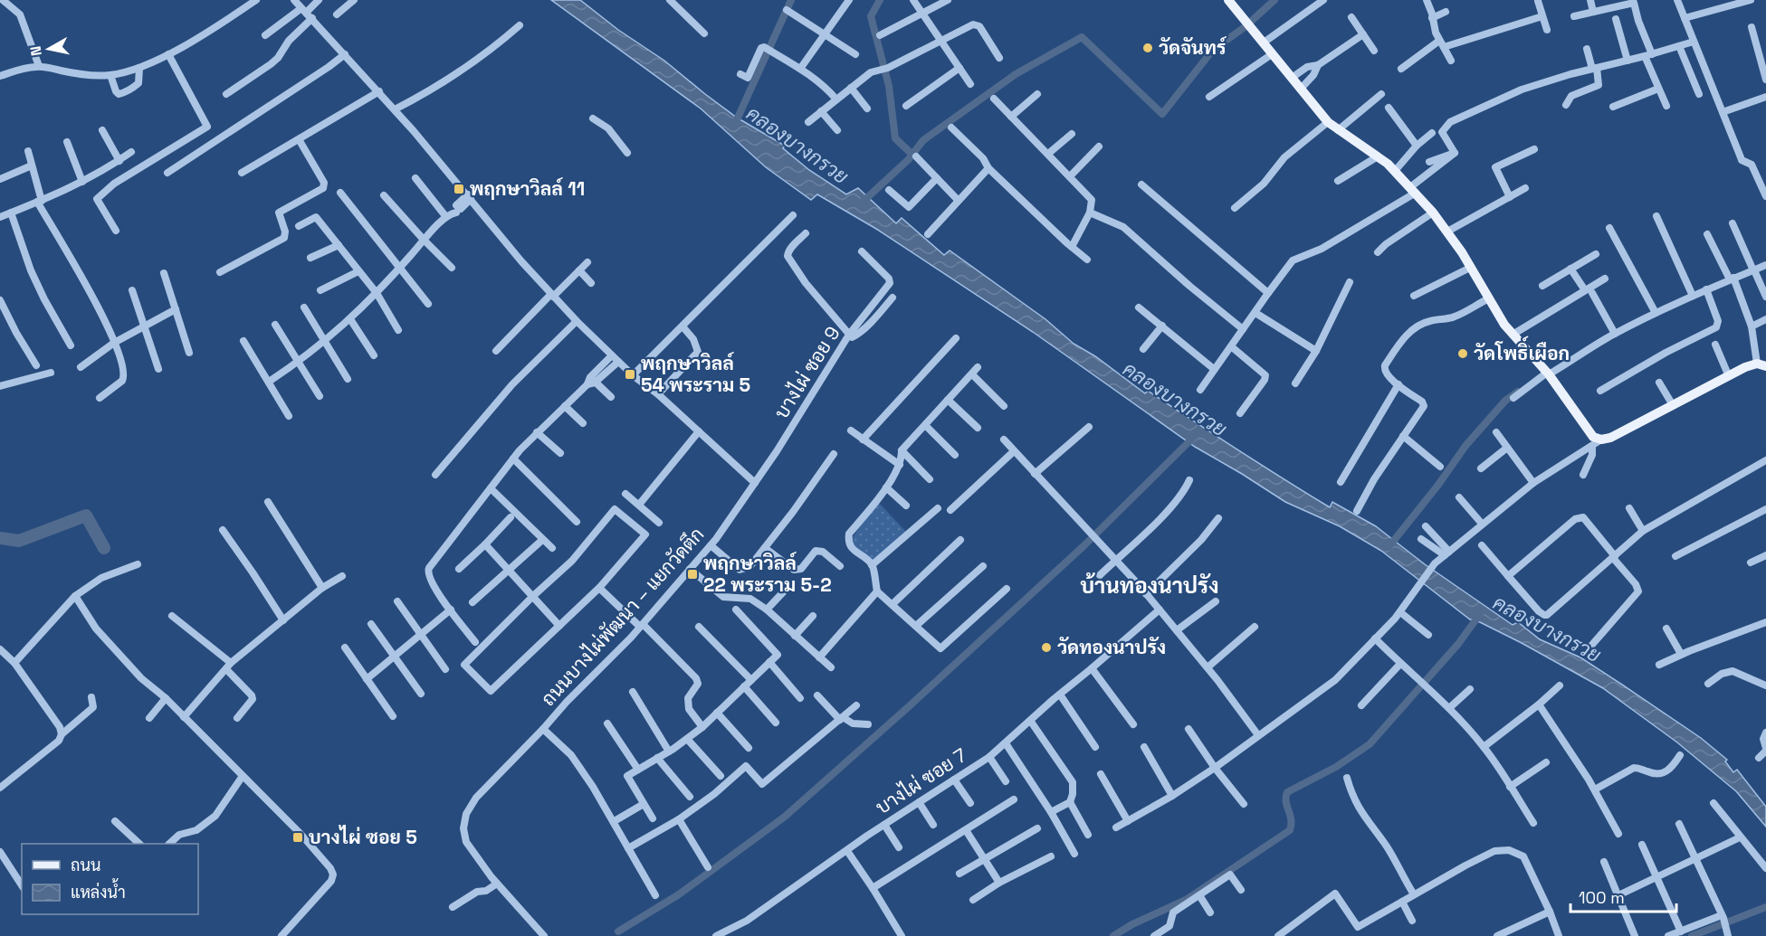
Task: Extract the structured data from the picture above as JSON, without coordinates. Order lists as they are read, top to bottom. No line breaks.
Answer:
{"streets":{"street":["บางไผ่ ซอย 9","ถนนบางไผ่พัฒนา – แยกวัดตึก","บางไผ่ ซอย 7"]},"crossings":[["บางไผ่ ซอย 9","ถนนบางไผ่พัฒนา – แยกวัดตึก"]],"districts":["บ้านทองนาปรัง"],"water":["คลองบางกรวย"],"places":{"other":["วัดจันทร์","วัดโพธิ์เผือก","วัดทองนาปรัง"],"transit":["พฤกษาวิลล์ 11","พฤกษาวิลล์ 54 พระราม 5","พฤกษาวิลล์ 22 พระราม 5-2","บางไผ่ ซอย 5"]},"legend":["ถนน","แหล่งน้ำ"],"scale_bar":"100 m","north":"left"}
